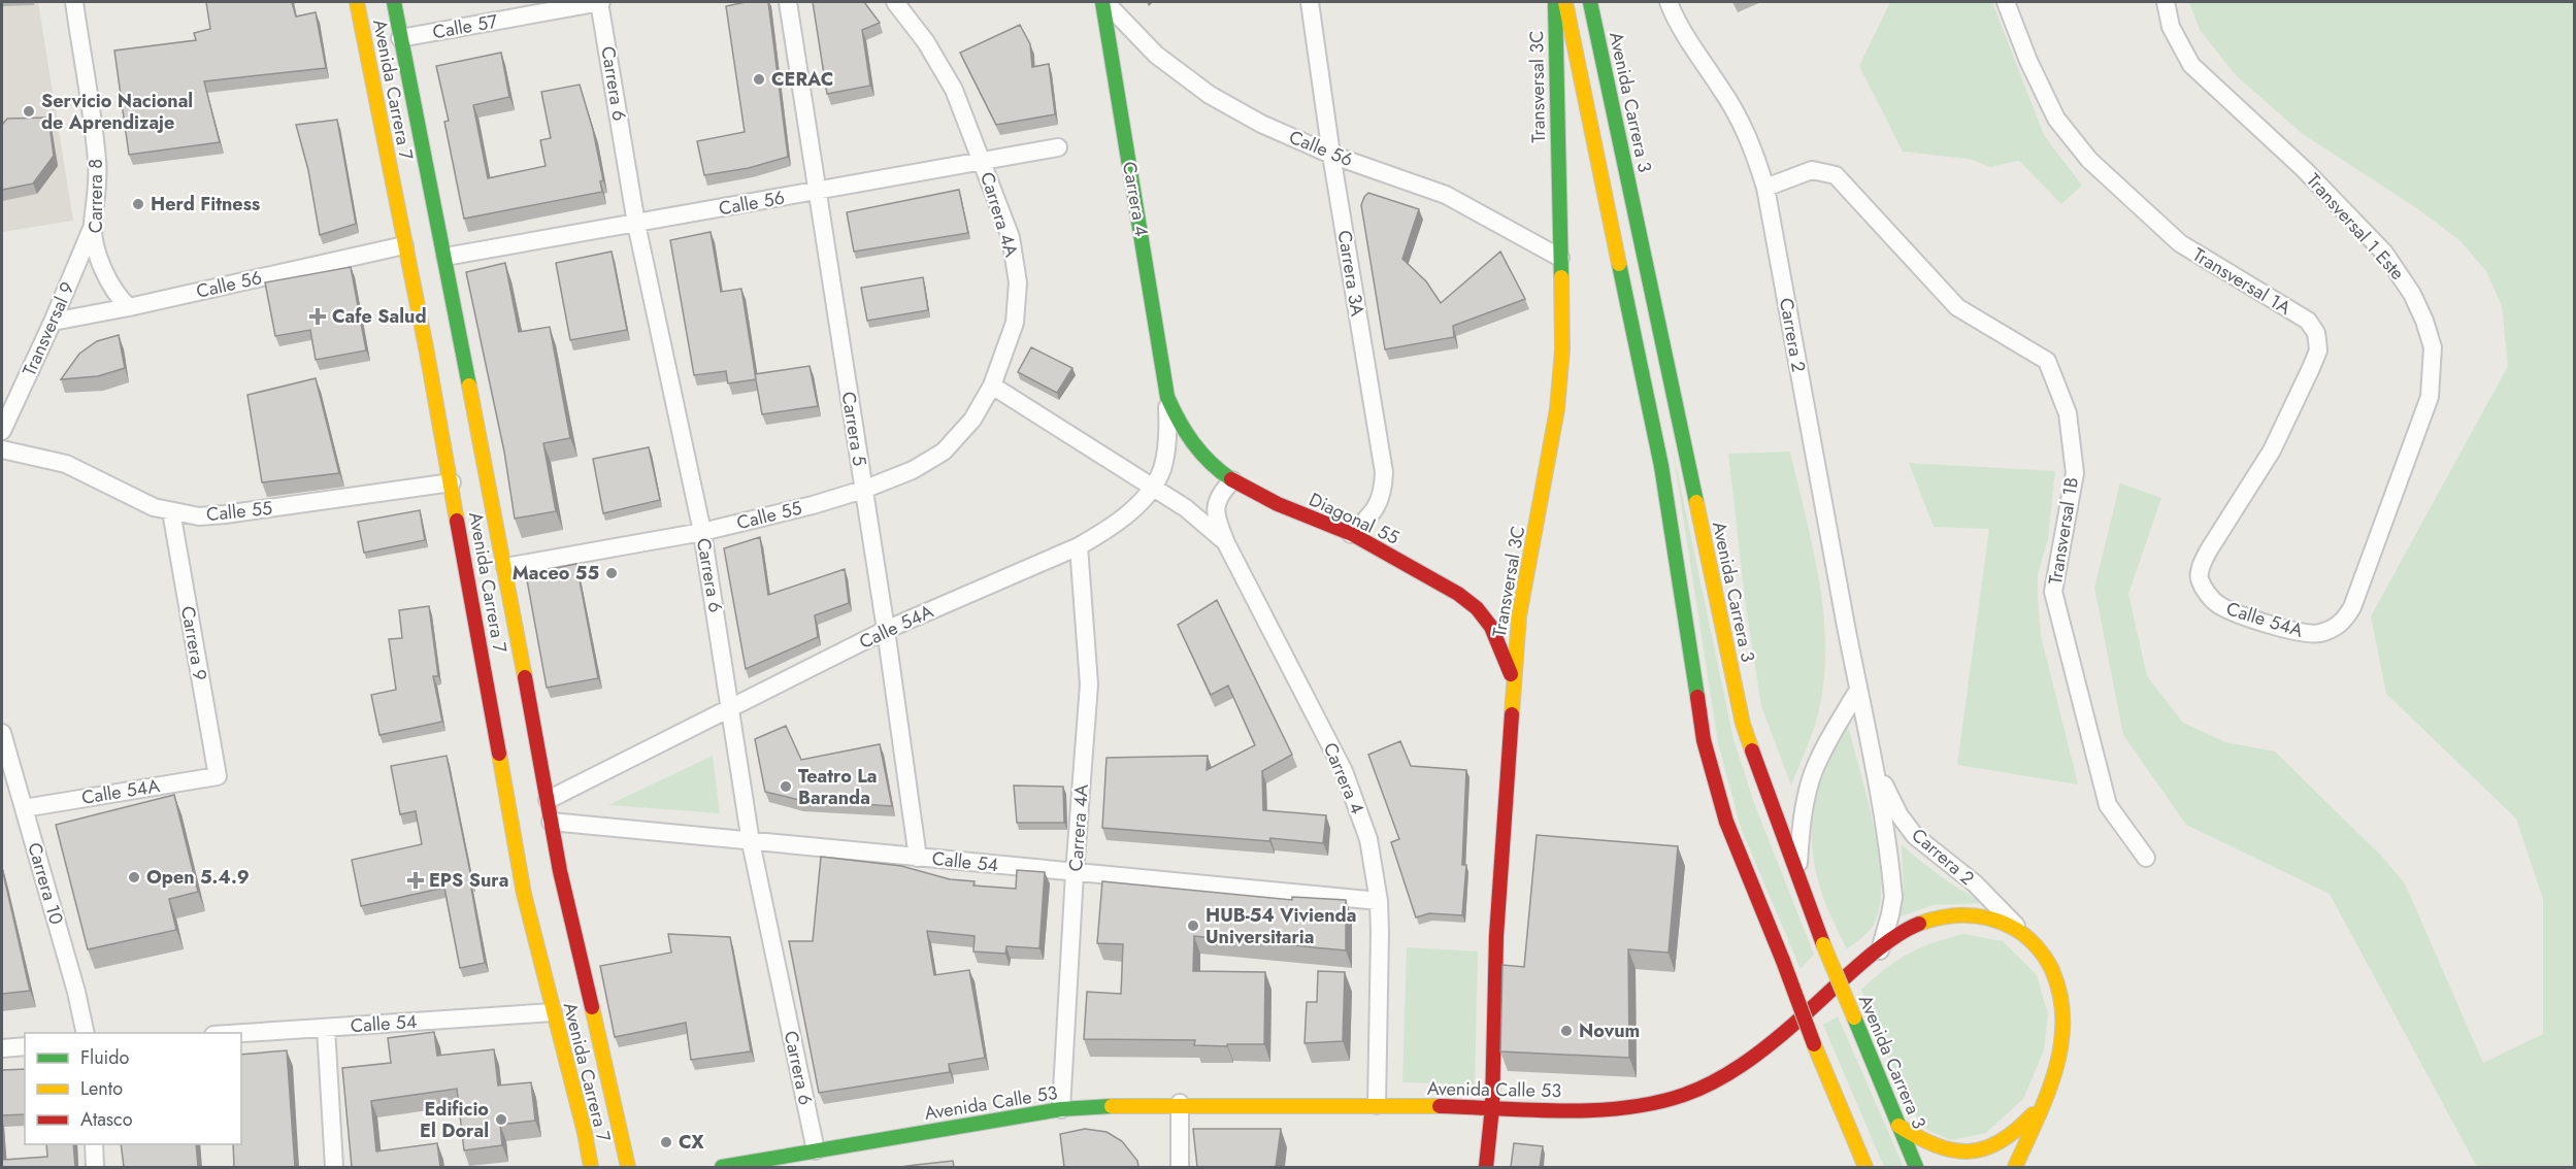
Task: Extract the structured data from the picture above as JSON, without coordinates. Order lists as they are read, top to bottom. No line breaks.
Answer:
{"streets":{"main road":["Transversal 3C","Avenida Carrera 7","Avenida Carrera 3","Carrera 4","Diagonal 55","Avenida Calle 53"],"street":["Calle 57","Carrera 6","Calle 56","Carrera 8","Carrera 4A","Transversal 1 Este","Carrera 3A","Transversal 1A","Transversal 9","Carrera 2","Carrera 5","Calle 55","Transversal 1B","Calle 54A","Carrera 9","Calle 54","Carrera 10"]},"crossings":[["Calle 57","Carrera 6"],["Calle 57","Avenida Carrera 7"],["Carrera 6","Calle 56"],["Carrera 6","Calle 55"],["Carrera 6","Calle 54A"],["Carrera 6","Calle 54"],["Carrera 6","Avenida Calle 53"],["Transversal 3C","Calle 56"],["Transversal 3C","Diagonal 55"],["Transversal 3C","Avenida Calle 53"],["Avenida Carrera 7","Calle 56"],["Avenida Carrera 7","Calle 55"],["Avenida Carrera 7","Calle 54A"],["Avenida Carrera 7","Calle 54"],["Avenida Carrera 3","Avenida Calle 53"],["Calle 56","Carrera 8"],["Calle 56","Carrera 4"],["Calle 56","Carrera 4A"],["Calle 56","Carrera 3A"],["Calle 56","Transversal 9"],["Calle 56","Carrera 5"],["Carrera 8","Transversal 9"],["Carrera 4","Diagonal 55"],["Carrera 4","Calle 54A"],["Carrera 4","Calle 54"],["Carrera 4","Avenida Calle 53"],["Carrera 4A","Calle 55"],["Carrera 4A","Calle 54A"],["Carrera 4A","Calle 54"],["Carrera 4A","Avenida Calle 53"],["Transversal 1 Este","Calle 54A"],["Carrera 3A","Diagonal 55"],["Transversal 1A","Calle 54A"],["Carrera 2","Transversal 1B"],["Carrera 2","Avenida Calle 53"],["Carrera 5","Calle 55"],["Carrera 5","Calle 54A"],["Carrera 5","Calle 54"],["Calle 55","Carrera 9"],["Diagonal 55","Calle 54A"],["Calle 54A","Carrera 9"],["Calle 54A","Carrera 10"]],"places":{"other":["CERAC","Servicio Nacional de Aprendizaje","Herd Fitness","Maceo 55","Teatro La Baranda","Open 5.4.9","HUB-54 Vivienda Universitaria","Novum","Edificio El Doral","CX"],"health":["Cafe Salud","EPS Sura"]},"legend":["Fluido","Lento","Atasco"]}
